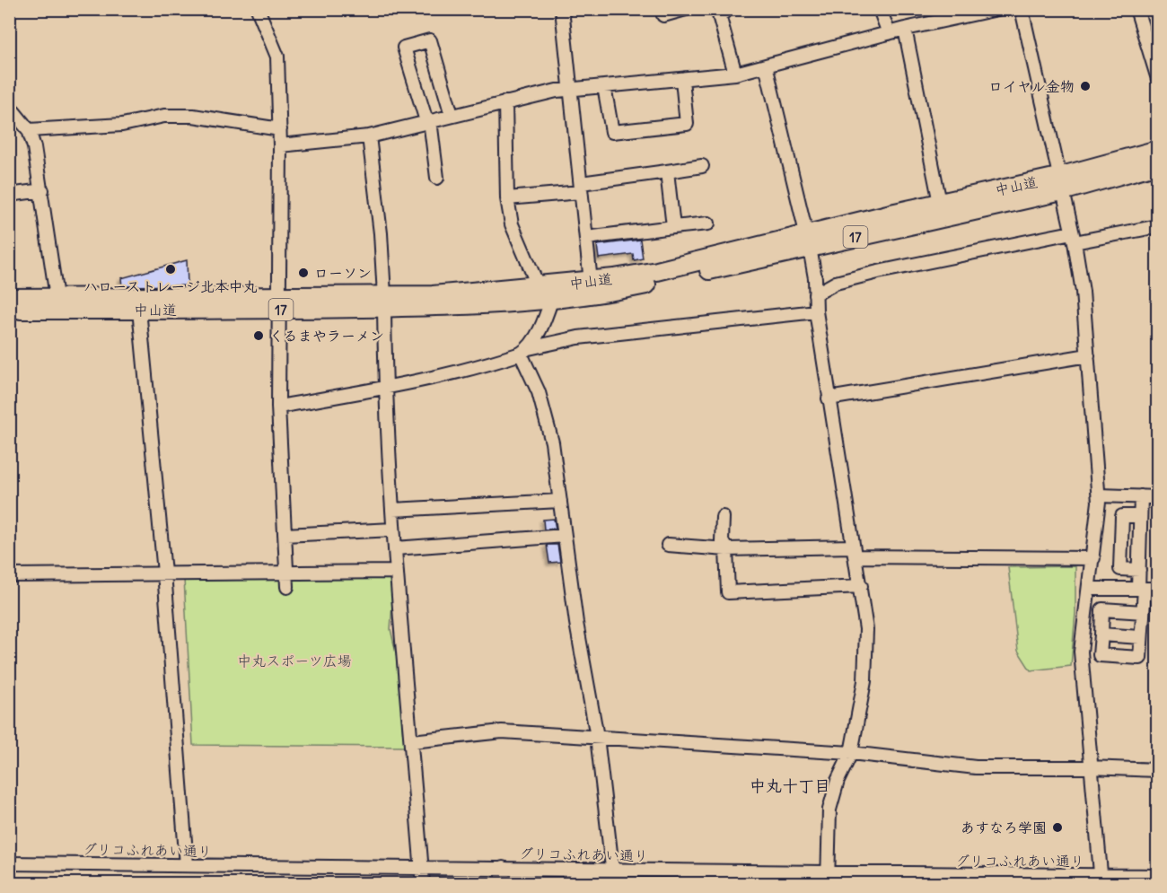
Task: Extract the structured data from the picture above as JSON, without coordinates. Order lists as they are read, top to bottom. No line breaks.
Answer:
{"streets":{"highway":["中山道","17"],"street":["グリコふれあい通り"]},"districts":["中丸十丁目"],"parks":["中丸スポーツ広場"],"places":["ロイヤル金物","ハローストレージ北本中丸","ローソン","くるまやラーメン","あすなろ学園"]}
